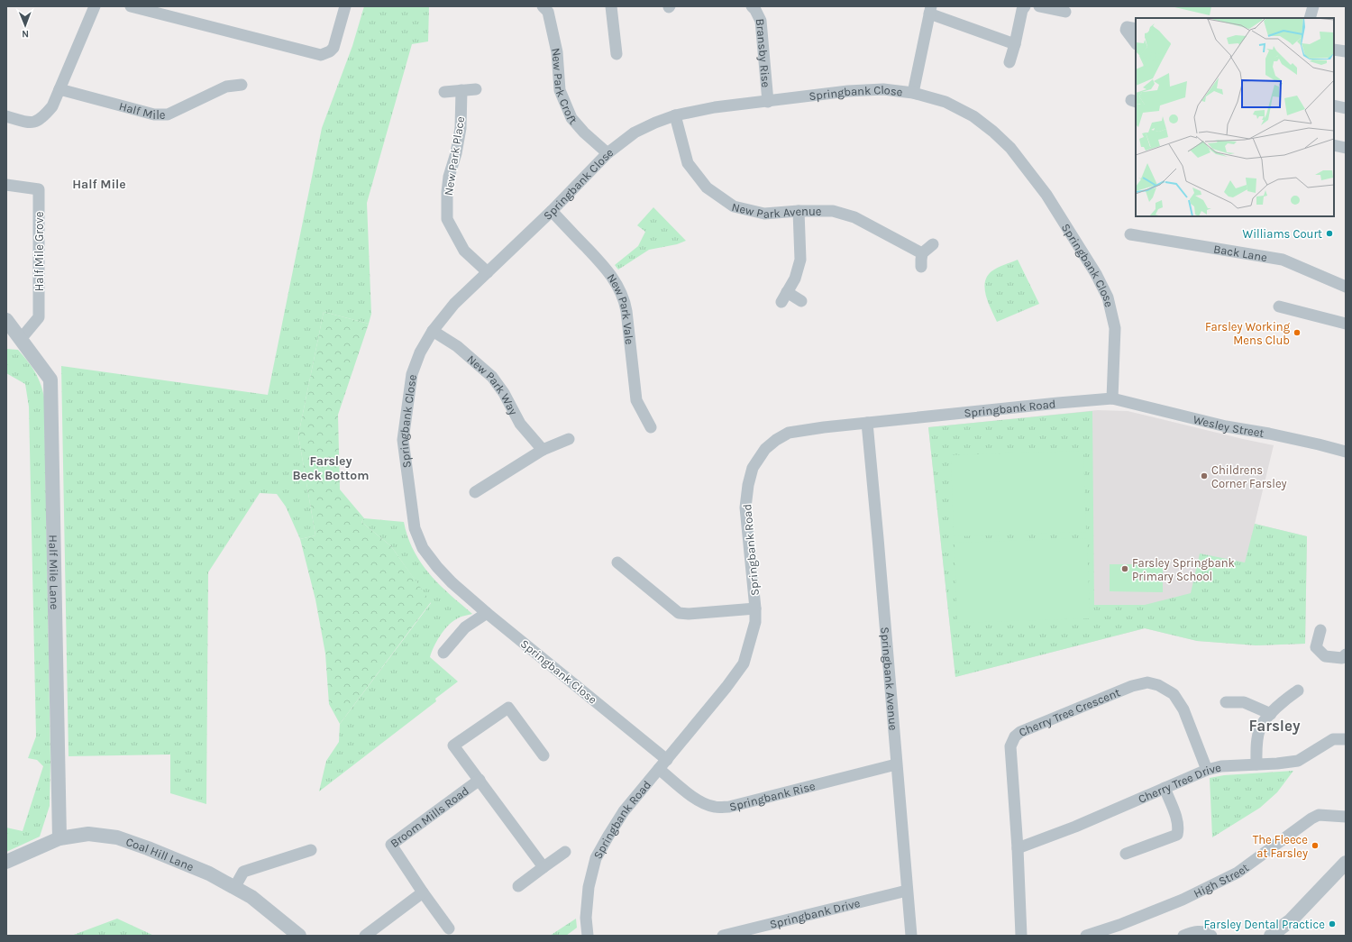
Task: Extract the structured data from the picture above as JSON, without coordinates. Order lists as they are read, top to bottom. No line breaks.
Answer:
{"streets":{"street":["Bransby Rise","New Park Croft","Springbank Close","Half Mile","New Park Place","New Park Avenue","Half Mile Grove","Back Lane","New Park Vale","New Park Way","Springbank Road","Wesley Street","Half Mile Lane","Springbank Avenue","Cherry Tree Crescent","Cherry Tree Drive","Springbank Rise","Broom Mills Road","Coal Hill Lane","High Street","Springbank Drive"]},"crossings":[["Bransby Rise","Springbank Close"],["New Park Croft","Springbank Close"],["Springbank Close","New Park Place"],["Springbank Close","New Park Avenue"],["Springbank Close","New Park Vale"],["Springbank Close","New Park Way"],["Springbank Close","Springbank Road"],["Springbank Close","Wesley Street"],["Half Mile Grove","Half Mile Lane"],["Springbank Road","Wesley Street"],["Springbank Road","Springbank Avenue"],["Springbank Road","Springbank Rise"],["Half Mile Lane","Coal Hill Lane"],["Springbank Avenue","Springbank Rise"],["Springbank Avenue","Springbank Drive"],["Cherry Tree Crescent","Cherry Tree Drive"]],"districts":["Half Mile","Farsley Beck Bottom","Farsley"],"places":["Williams Court","Farsley Working Mens Club","Childrens Corner Farsley","Farsley Springbank Primary School","The Fleece at Farsley","Farsley Dental Practice"],"north":"bottom"}
